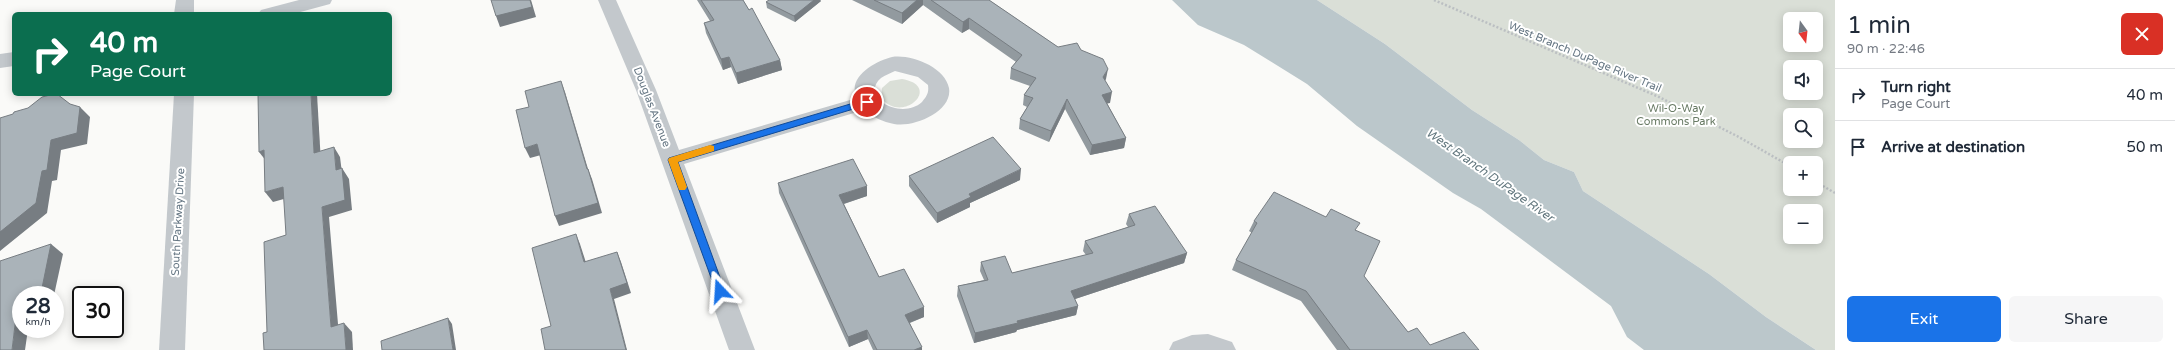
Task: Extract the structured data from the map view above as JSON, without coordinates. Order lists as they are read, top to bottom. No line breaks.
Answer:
{"streets":{"street":["Douglas Avenue","South Parkway Drive"],"path":["West Branch DuPage River Trail"]},"water":["West Branch DuPage River"],"parks":["Wil-O-Way Commons Park"],"north":"bottom","page":{"heading":["1 min","90 m · 22:46"],"map_buttons":["+","−"],"turn":["40 m","Page Court"],"list":[{"name":"Turn right","note":"Page Court","value":"40 m"},{"name":"Arrive at destination","value":"50 m"}],"speed":"28 km/h","limit":"30","buttons":["Exit","Share"]}}
